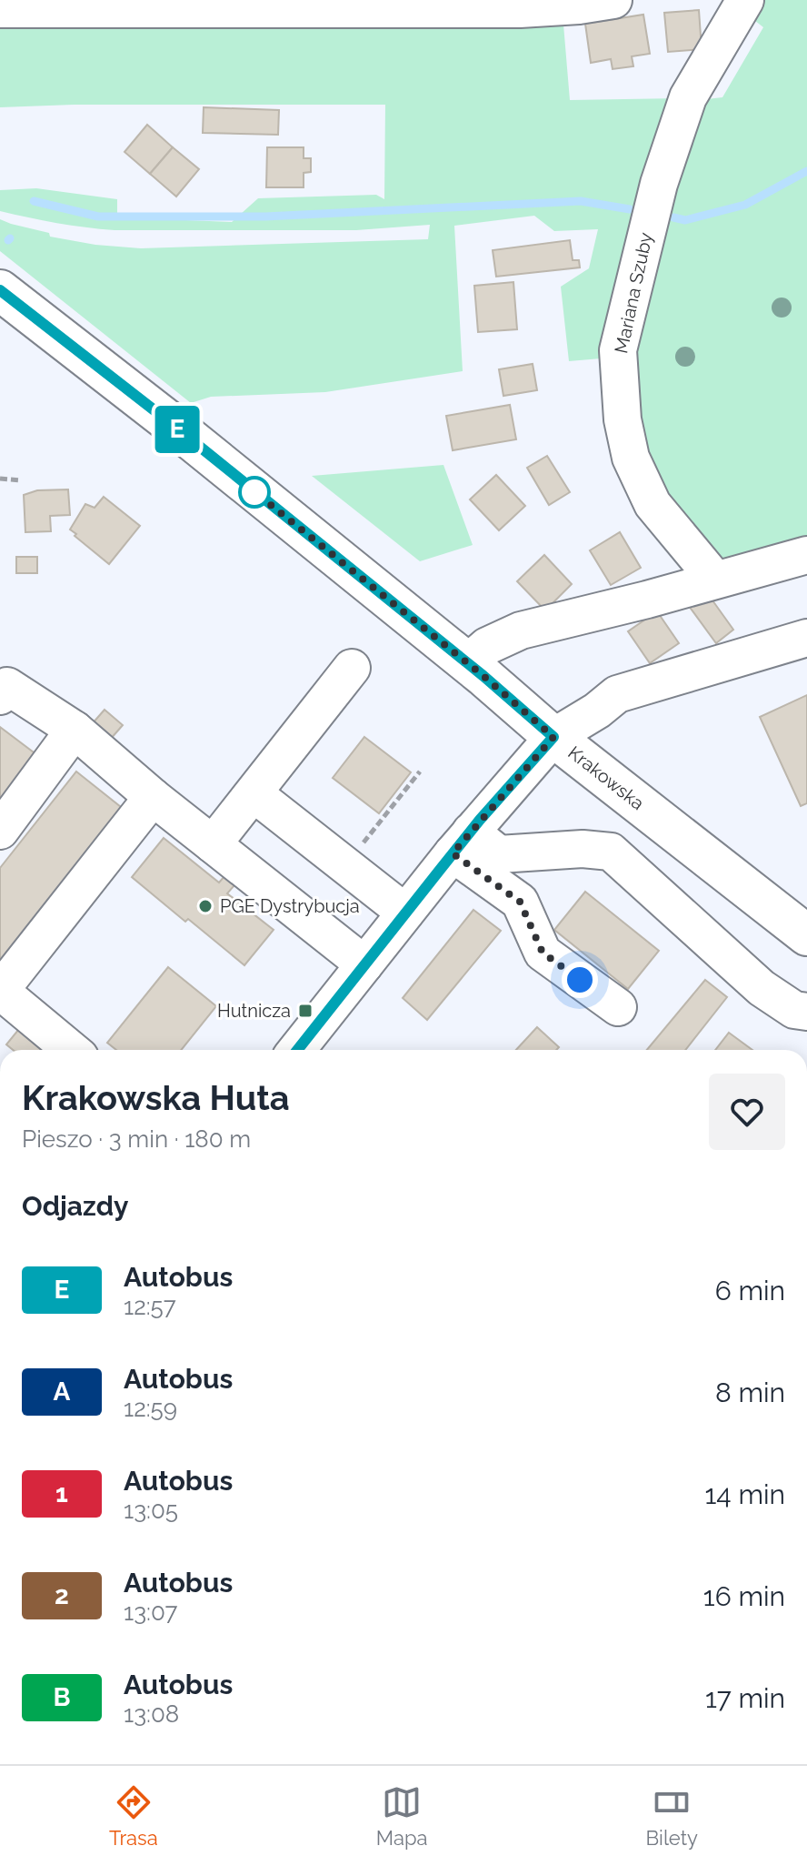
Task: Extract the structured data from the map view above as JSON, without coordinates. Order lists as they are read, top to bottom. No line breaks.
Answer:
{"streets":{"main road":["Krakowska"],"street":["Mariana Szuby"]},"places":{"other":["PGE Dystrybucja"],"transit":["Hutnicza"]},"lines":["bus line E"],"page":{"on_map":"E","heading":[["Krakowska Huta","Pieszo · 3 min · 180 m"],"Odjazdy"],"list":[{"mark":"E","name":"Autobus","note":"12:57","value":"6 min"},{"mark":"A","name":"Autobus","note":"12:59","value":"8 min"},{"mark":"1","name":"Autobus","note":"13:05","value":"14 min"},{"mark":"2","name":"Autobus","note":"13:07","value":"16 min"},{"mark":"B","name":"Autobus","note":"13:08","value":"17 min"}],"tabs":["Trasa","Mapa","Bilety"]}}
